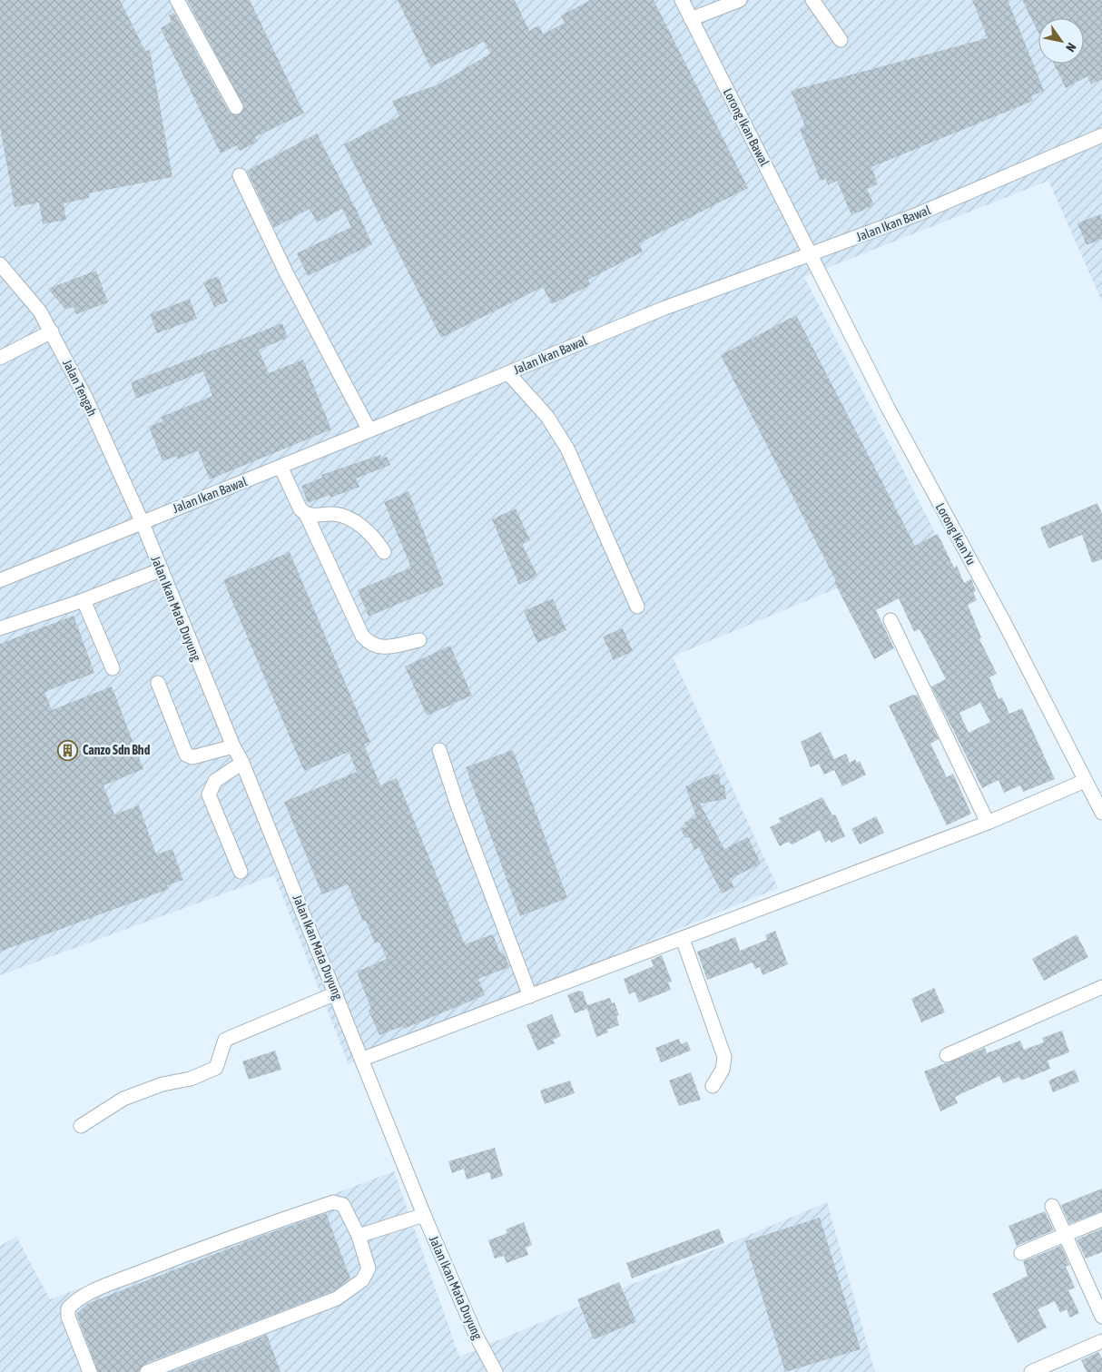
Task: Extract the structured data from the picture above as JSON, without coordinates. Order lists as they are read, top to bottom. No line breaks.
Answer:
{"streets":{"street":["Lorong Ikan Bawal","Jalan Ikan Bawal","Jalan Tengah","Lorong Ikan Yu","Jalan Ikan Mata Duyung"]},"crossings":[["Lorong Ikan Bawal","Jalan Ikan Bawal"],["Lorong Ikan Bawal","Lorong Ikan Yu"],["Jalan Ikan Bawal","Jalan Tengah"],["Jalan Ikan Bawal","Lorong Ikan Yu"],["Jalan Ikan Bawal","Jalan Ikan Mata Duyung"],["Jalan Tengah","Jalan Ikan Mata Duyung"]],"places":{"building":["Canzo Sdn Bhd"]},"north":"bottom right"}
